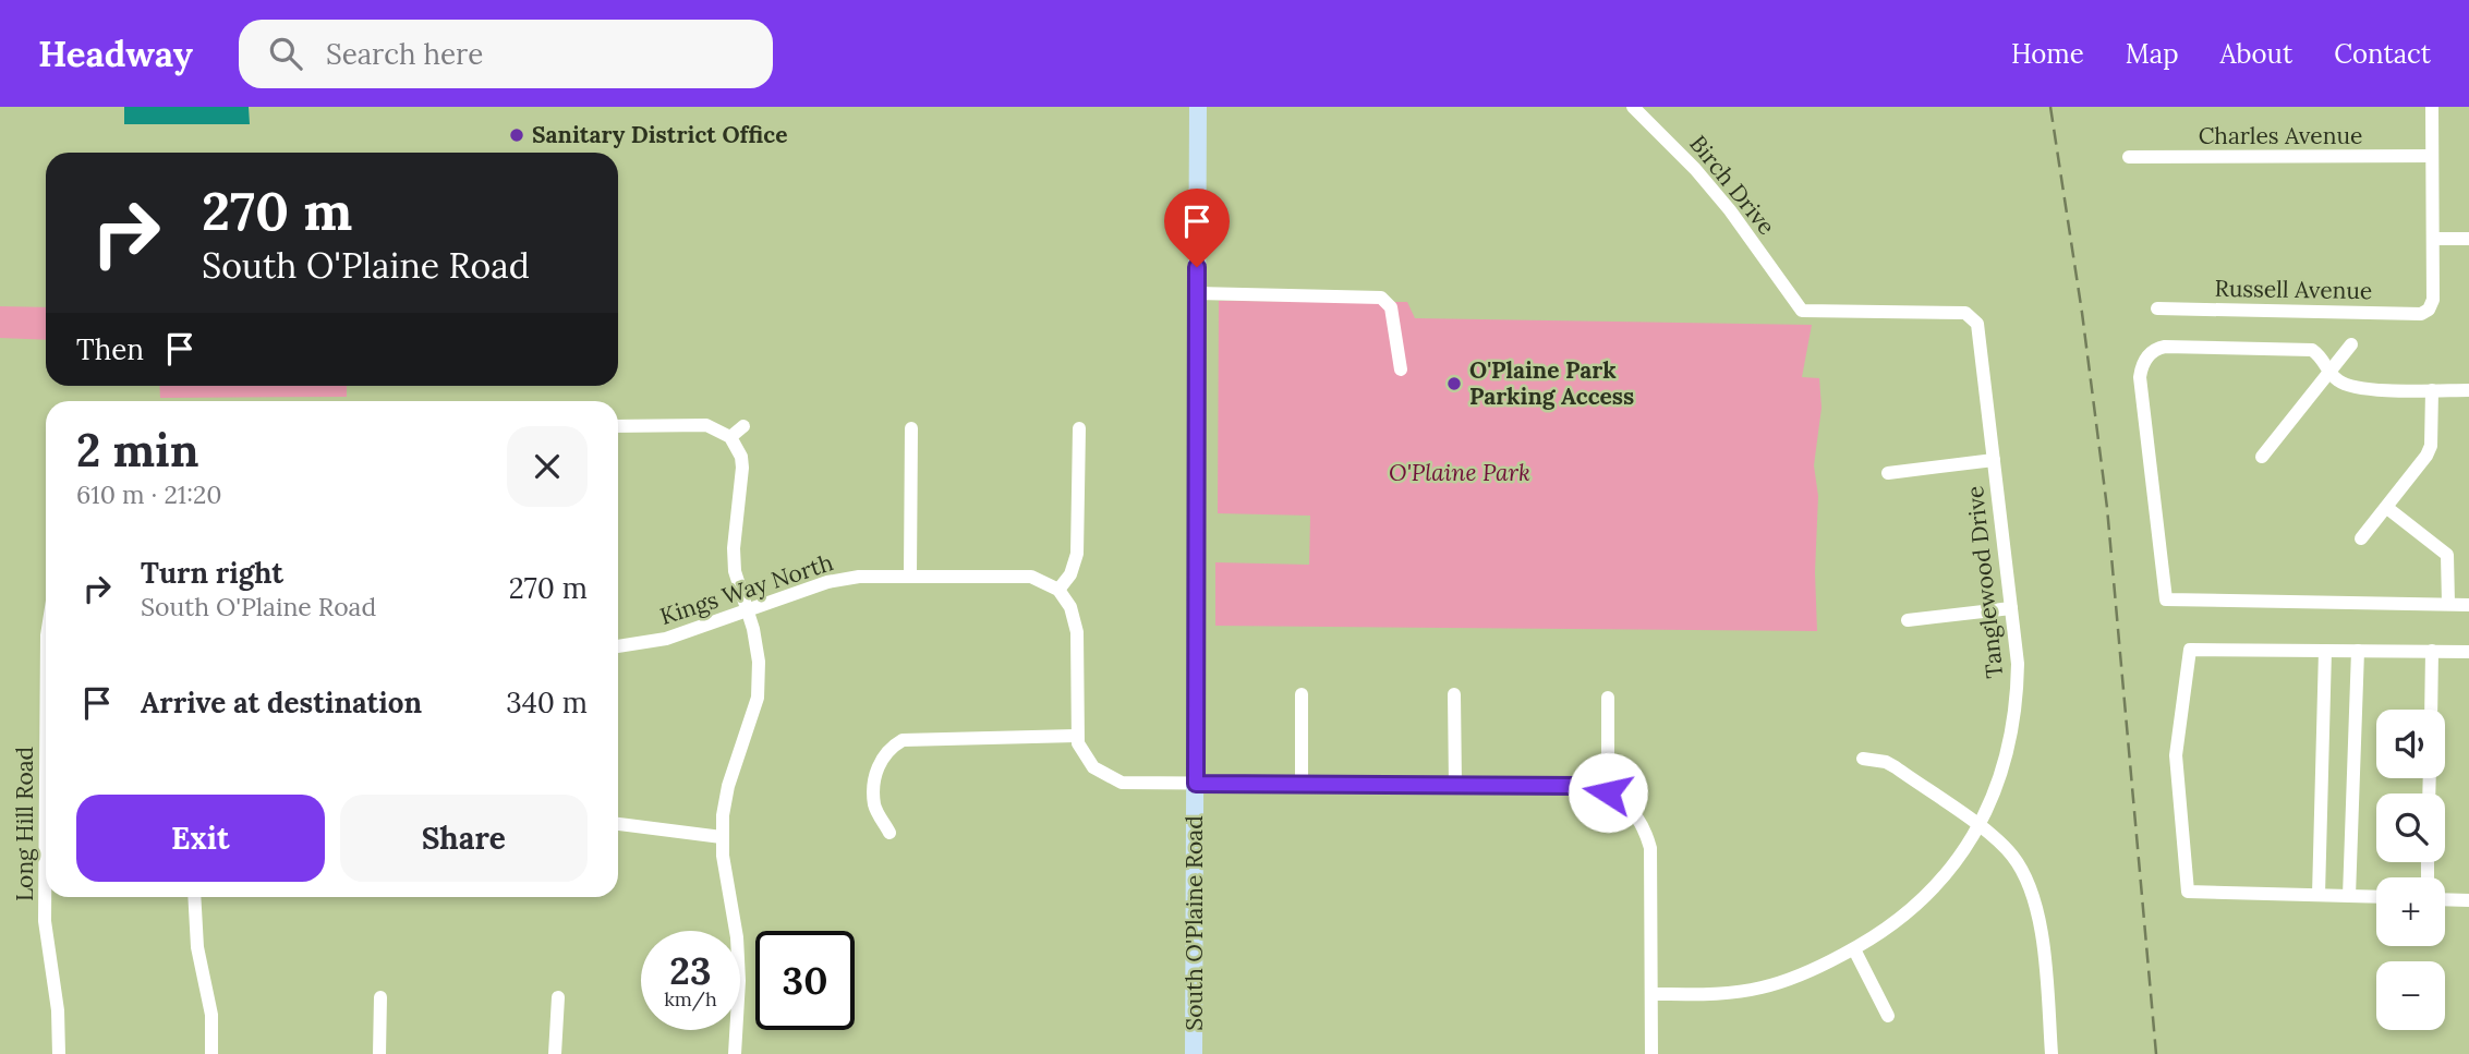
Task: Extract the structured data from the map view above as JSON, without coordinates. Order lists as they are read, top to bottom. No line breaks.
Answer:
{"streets":{"main road":["South O'Plaine Road"],"street":["Charles Avenue","Birch Drive","Russell Avenue","Tanglewood Drive","Kings Way North","Long Hill Road"]},"crossings":[["Birch Drive","Tanglewood Drive"]],"parks":["O'Plaine Park"],"places":["Sanitary District Office","O'Plaine Park Parking Access"],"page":{"header":"Headway","search":"Search here","nav":["Home","Map","About","Contact"],"turn":["270 m","South O'Plaine Road"],"then":"Then","heading":["2 min","610 m · 21:20"],"list":[{"name":"Turn right","note":"South O'Plaine Road","value":"270 m"},{"name":"Arrive at destination","value":"340 m"}],"map_buttons":["+","−"],"buttons":["Exit","Share"],"speed":"23 km/h","limit":"30"}}
